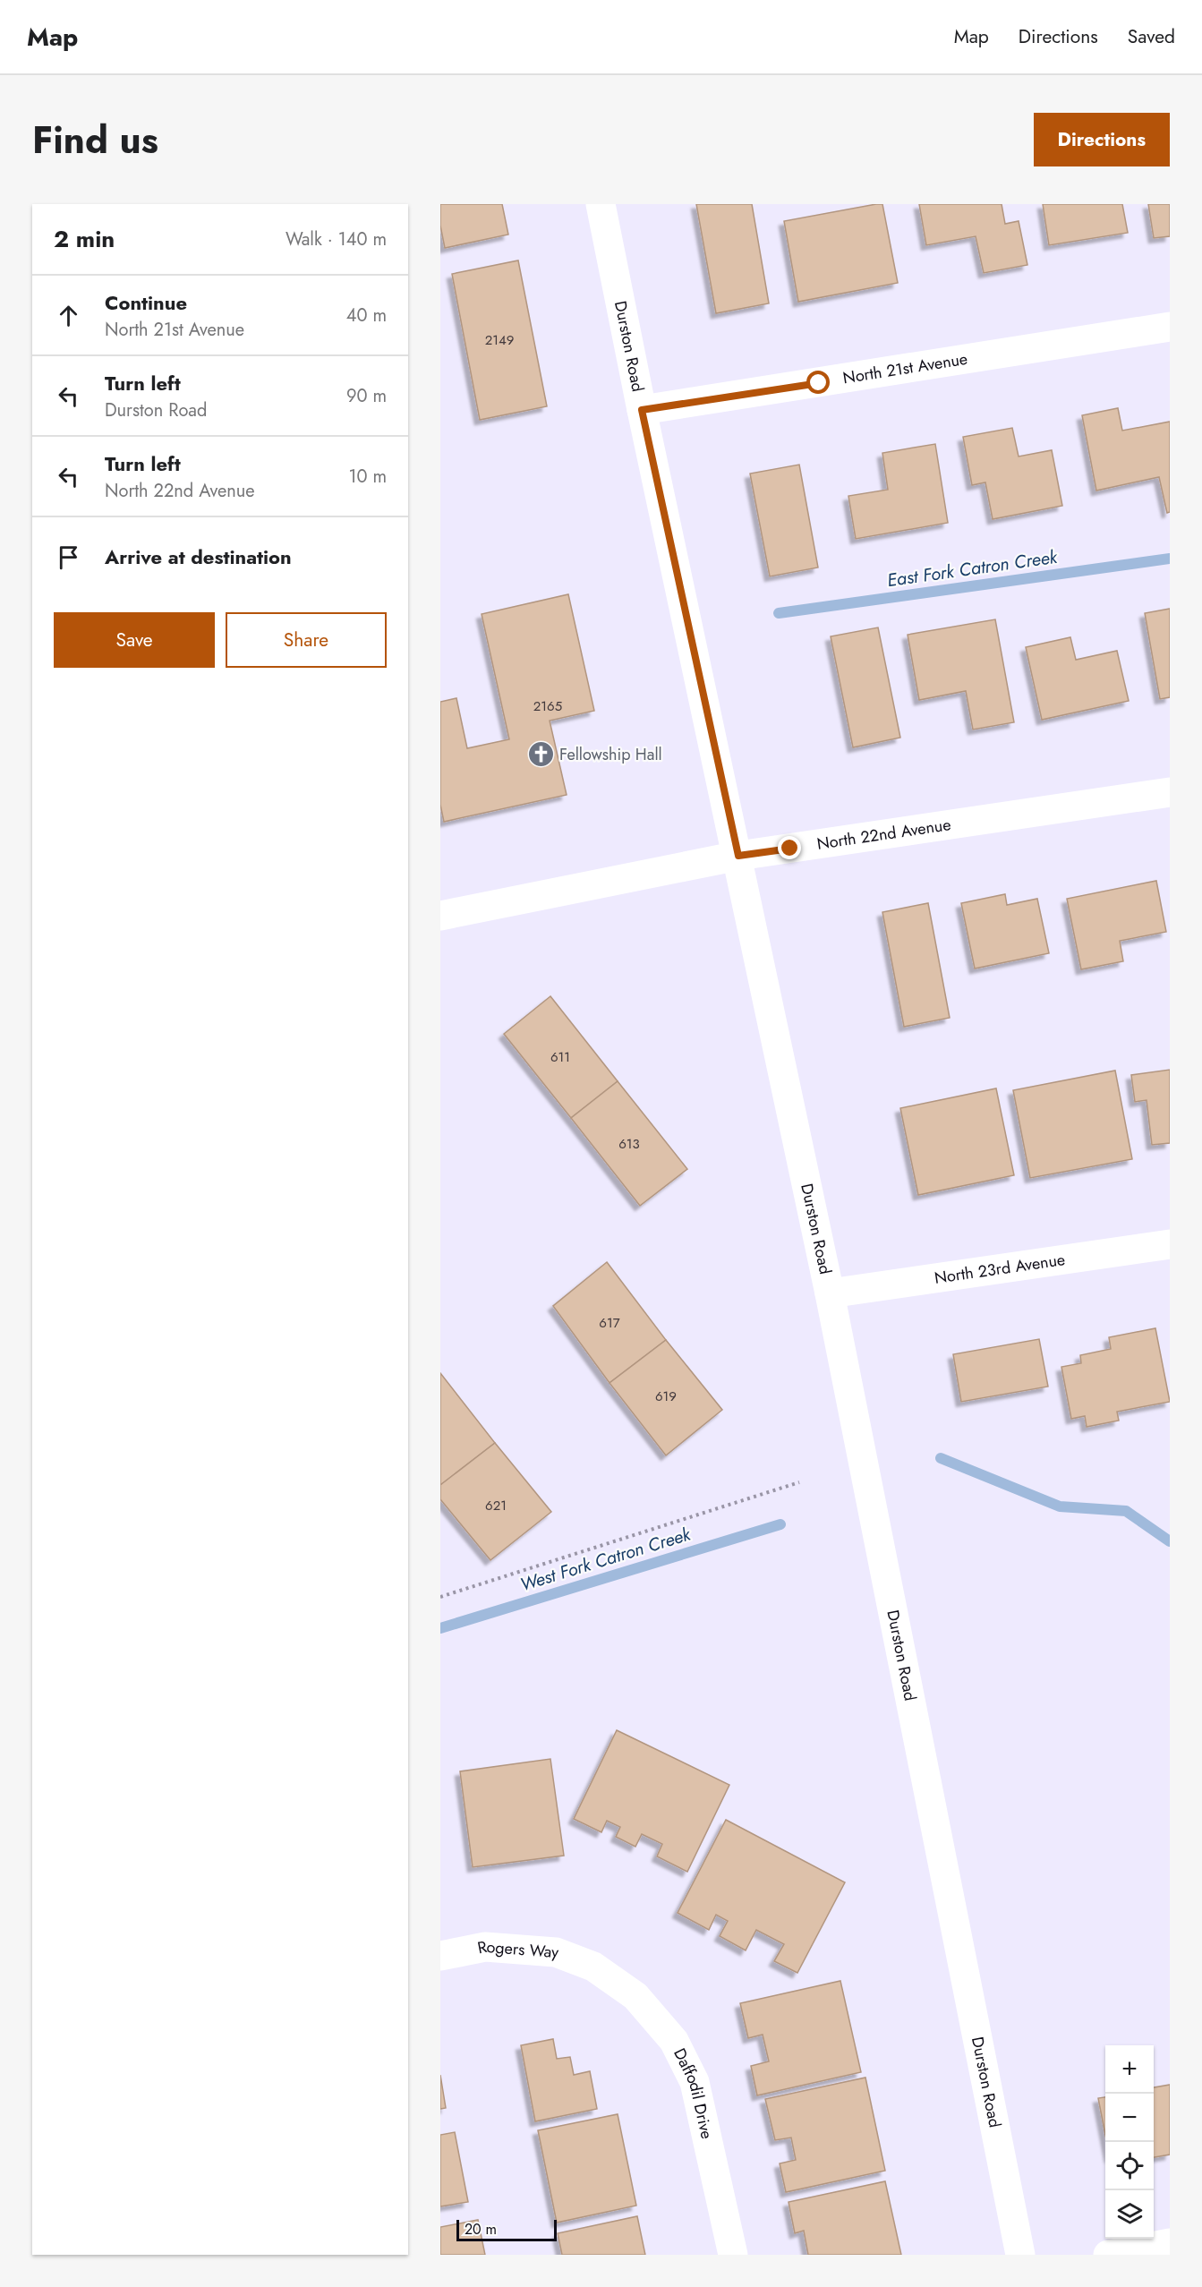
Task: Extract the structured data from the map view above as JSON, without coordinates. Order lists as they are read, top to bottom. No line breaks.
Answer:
{"streets":{"street":["Durston Road","North 21st Avenue","North 22nd Avenue","North 23rd Avenue","Rogers Way","Daffodil Drive"]},"crossings":[["Durston Road","North 21st Avenue"],["Durston Road","North 22nd Avenue"],["Durston Road","North 23rd Avenue"],["Rogers Way","Daffodil Drive"]],"water":["East Fork Catron Creek","West Fork Catron Creek"],"places":{"church":["Fellowship Hall"]},"house_numbers":["2149","2165","611","613","617","619","621"],"scale_bar":"20 m","page":{"header":"Map","nav":["Map","Directions","Saved"],"title":"Find us","buttons":["Directions",["Save","Share"]],"heading":["2 min","Walk · 140 m"],"list":[["Continue","North 21st Avenue","40 m"],["Turn left","Durston Road","90 m"],["Turn left","North 22nd Avenue","10 m"],"Arrive at destination"],"map_buttons":["+","−"],"scale":"20 m"}}
